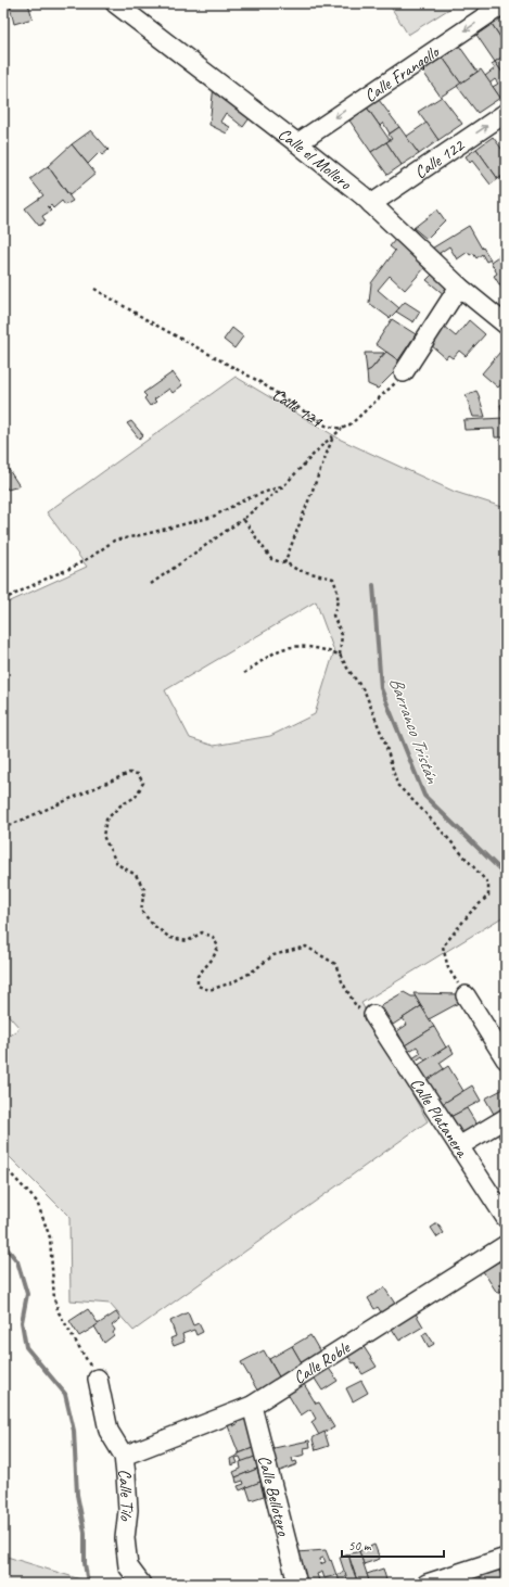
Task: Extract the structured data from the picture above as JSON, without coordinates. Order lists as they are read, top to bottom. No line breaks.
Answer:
{"streets":{"street":["Calle Frangollo","Calle el Mollero","Calle 122","Calle Platanera","Calle Roble","Calle Tilo","Calle Bellotero"],"path":["Calle 121"]},"crossings":[["Calle Frangollo","Calle el Mollero"],["Calle el Mollero","Calle 122"],["Calle Roble","Calle Tilo"],["Calle Roble","Calle Bellotero"]],"one_way":["Calle Frangollo","Calle 122"],"water":["Barranco Tristán"],"scale_bar":"50 m"}
